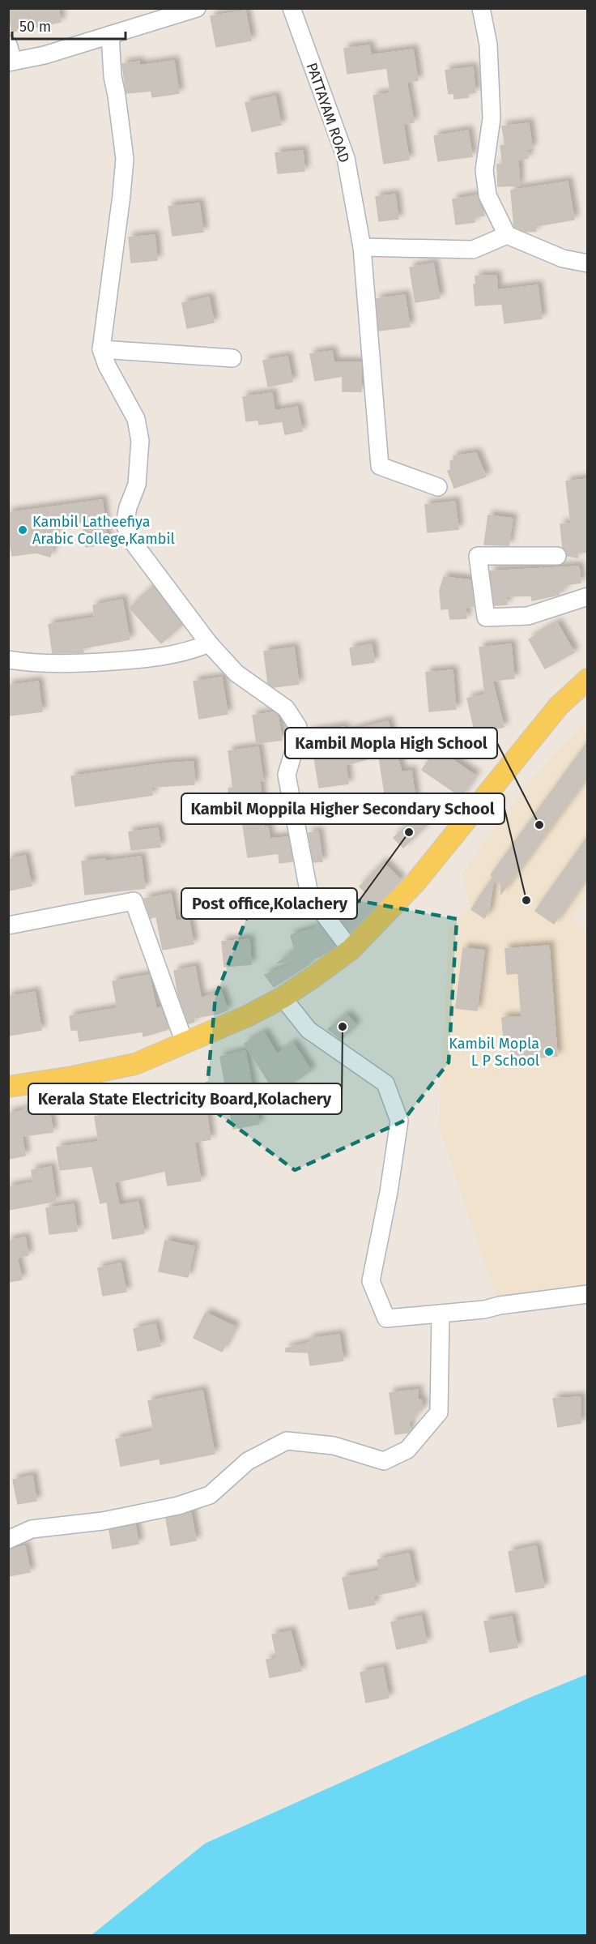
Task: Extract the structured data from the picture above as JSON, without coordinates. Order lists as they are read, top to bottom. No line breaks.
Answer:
{"streets":{"street":["PATTAYAM ROAD"]},"places":["Kambil Latheefiya Arabic College,Kambil","Kambil Mopla High School","Post office,Kolachery","Kambil Moppila Higher Secondary School","Kerala State Electricity Board,Kolachery","Kambil Mopla L P School"],"scale_bar":"50 m"}
